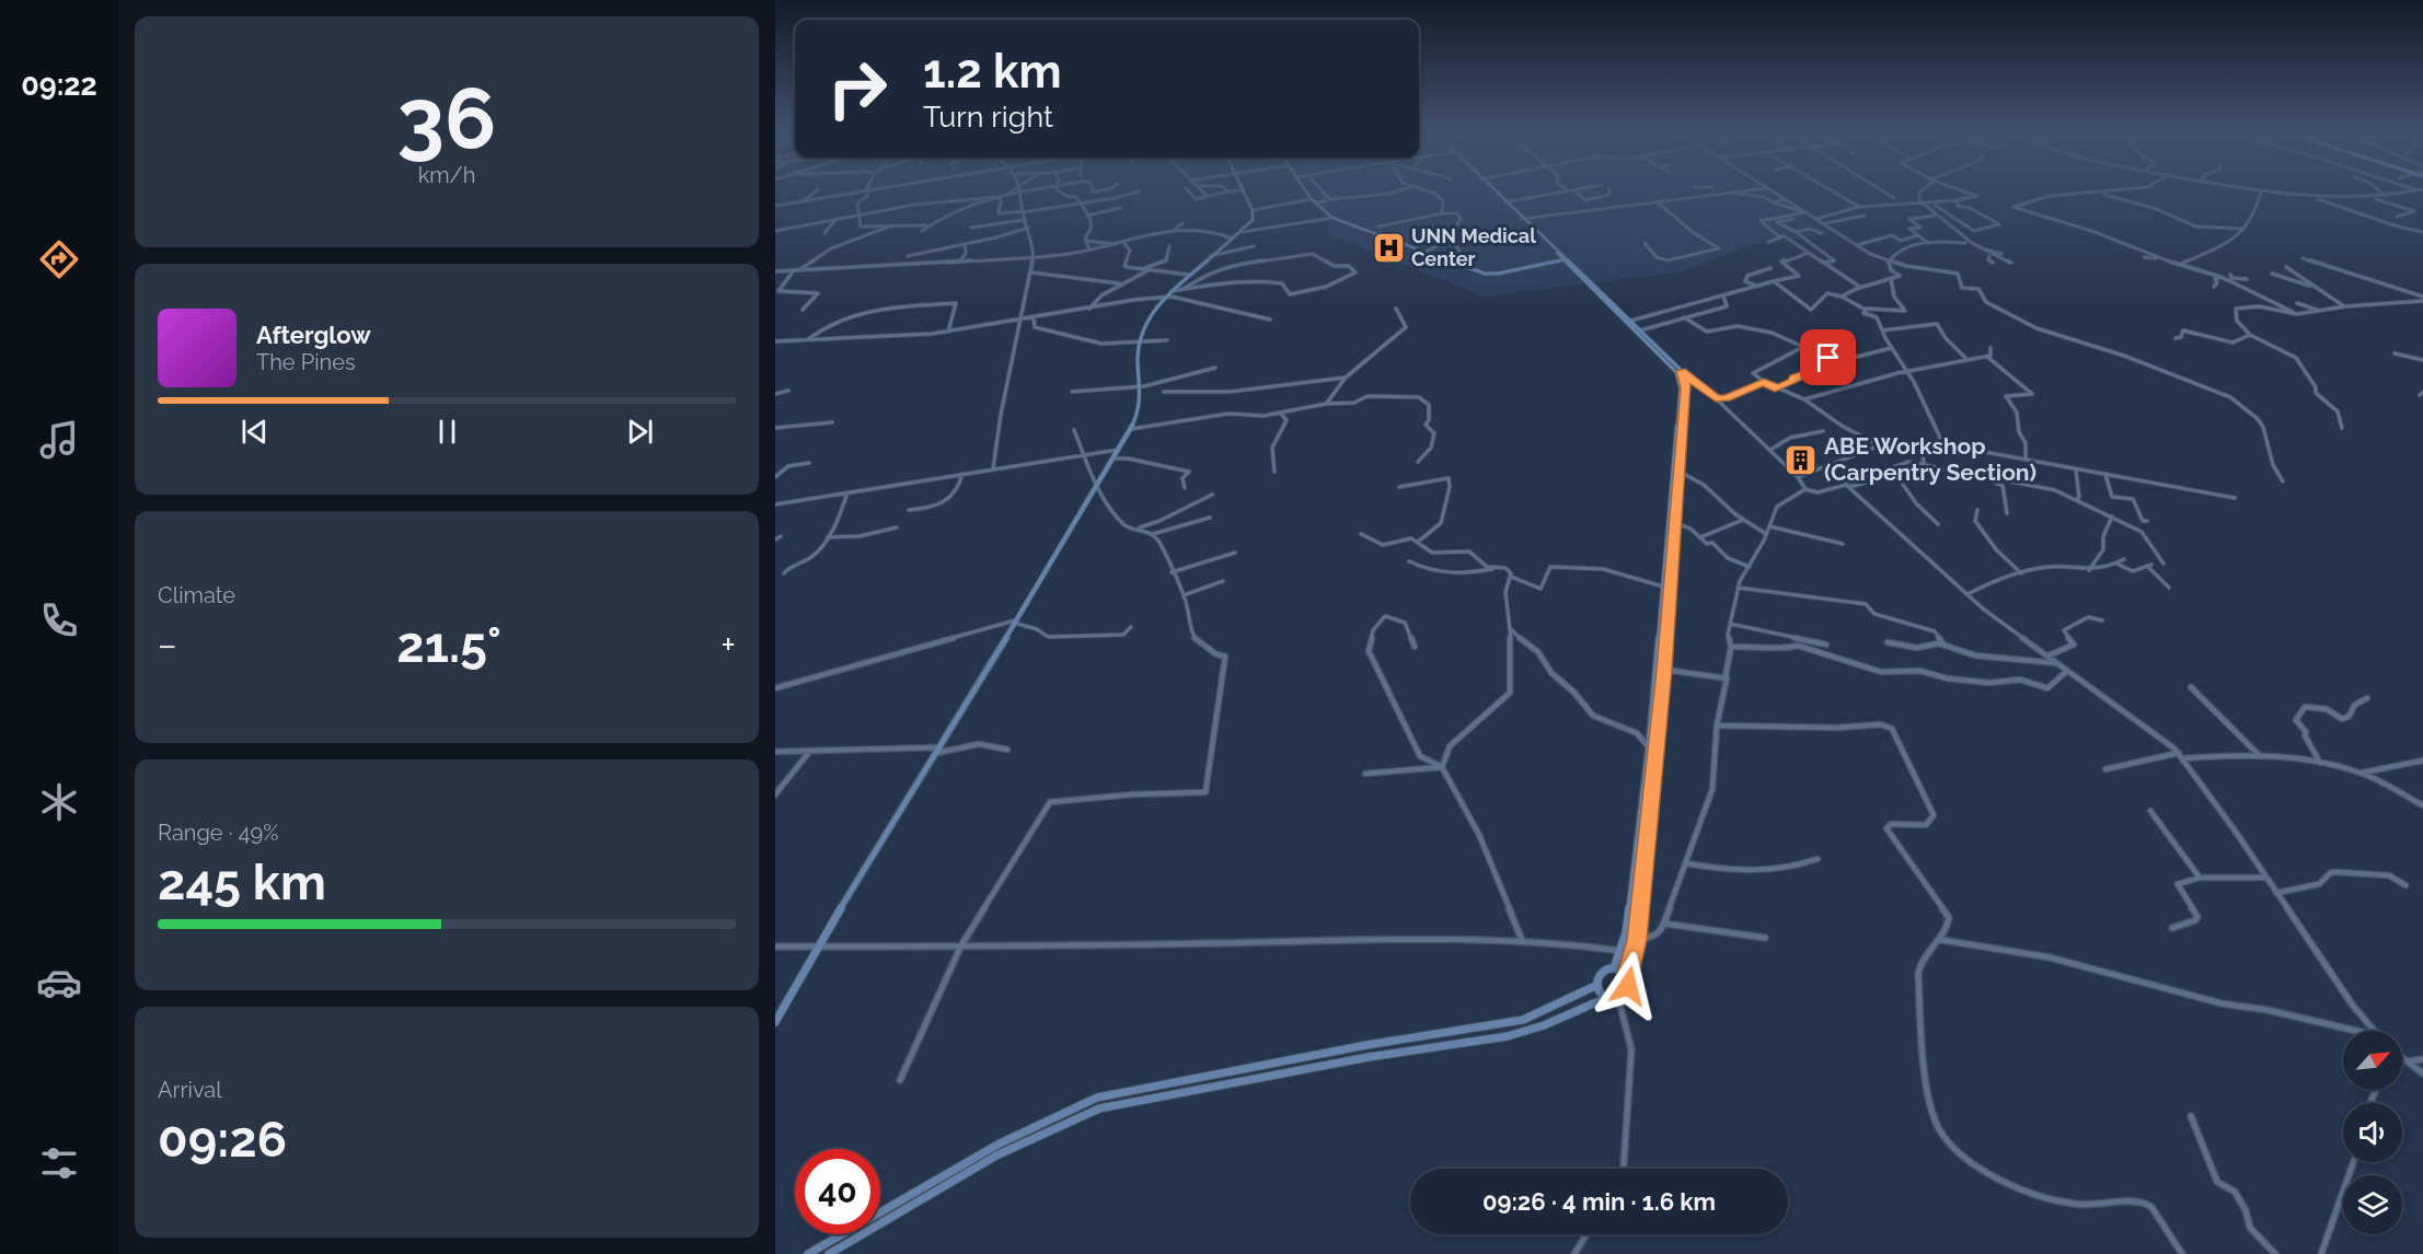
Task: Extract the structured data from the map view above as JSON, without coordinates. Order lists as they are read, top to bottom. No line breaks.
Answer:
{"places":{"hospital":["UNN Medical Center"],"building":["ABE Workshop (Carpentry Section)"]},"north":"top right","page":{"tabs":"09:22","tile":[["36","km/h"],"Climate",["Range · 49%","245 km"],["Arrival","09:26"]],"turn":["1.2 km","Turn right"],"song":["Afterglow","The Pines"],"heat":["−","21.5°","+"],"limit":"40","trip":"09:26 · 4 min · 1.6 km"}}
